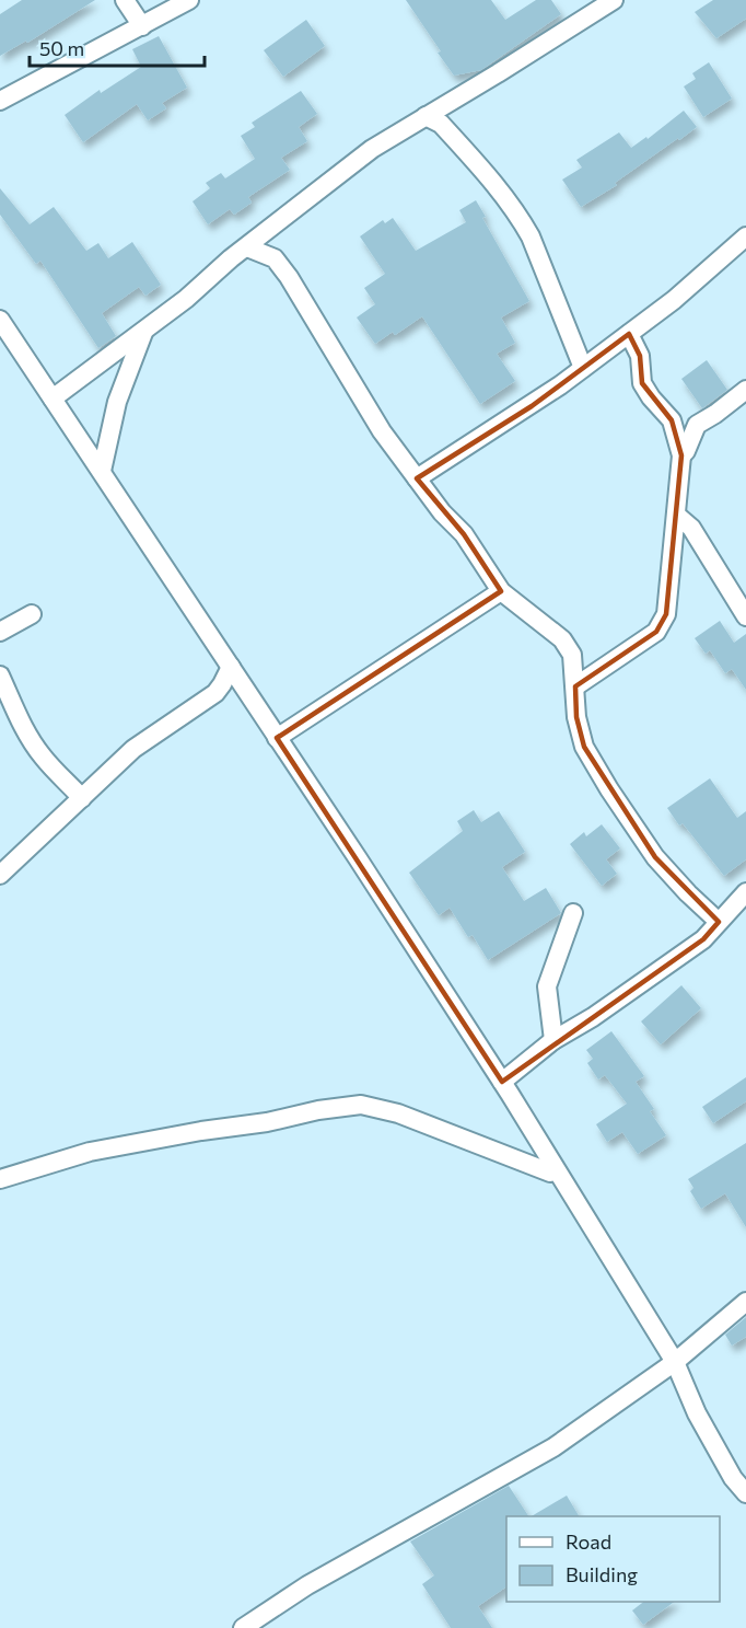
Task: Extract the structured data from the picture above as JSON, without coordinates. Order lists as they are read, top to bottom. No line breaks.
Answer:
{"legend":["Road","Building"],"scale_bar":"50 m"}
